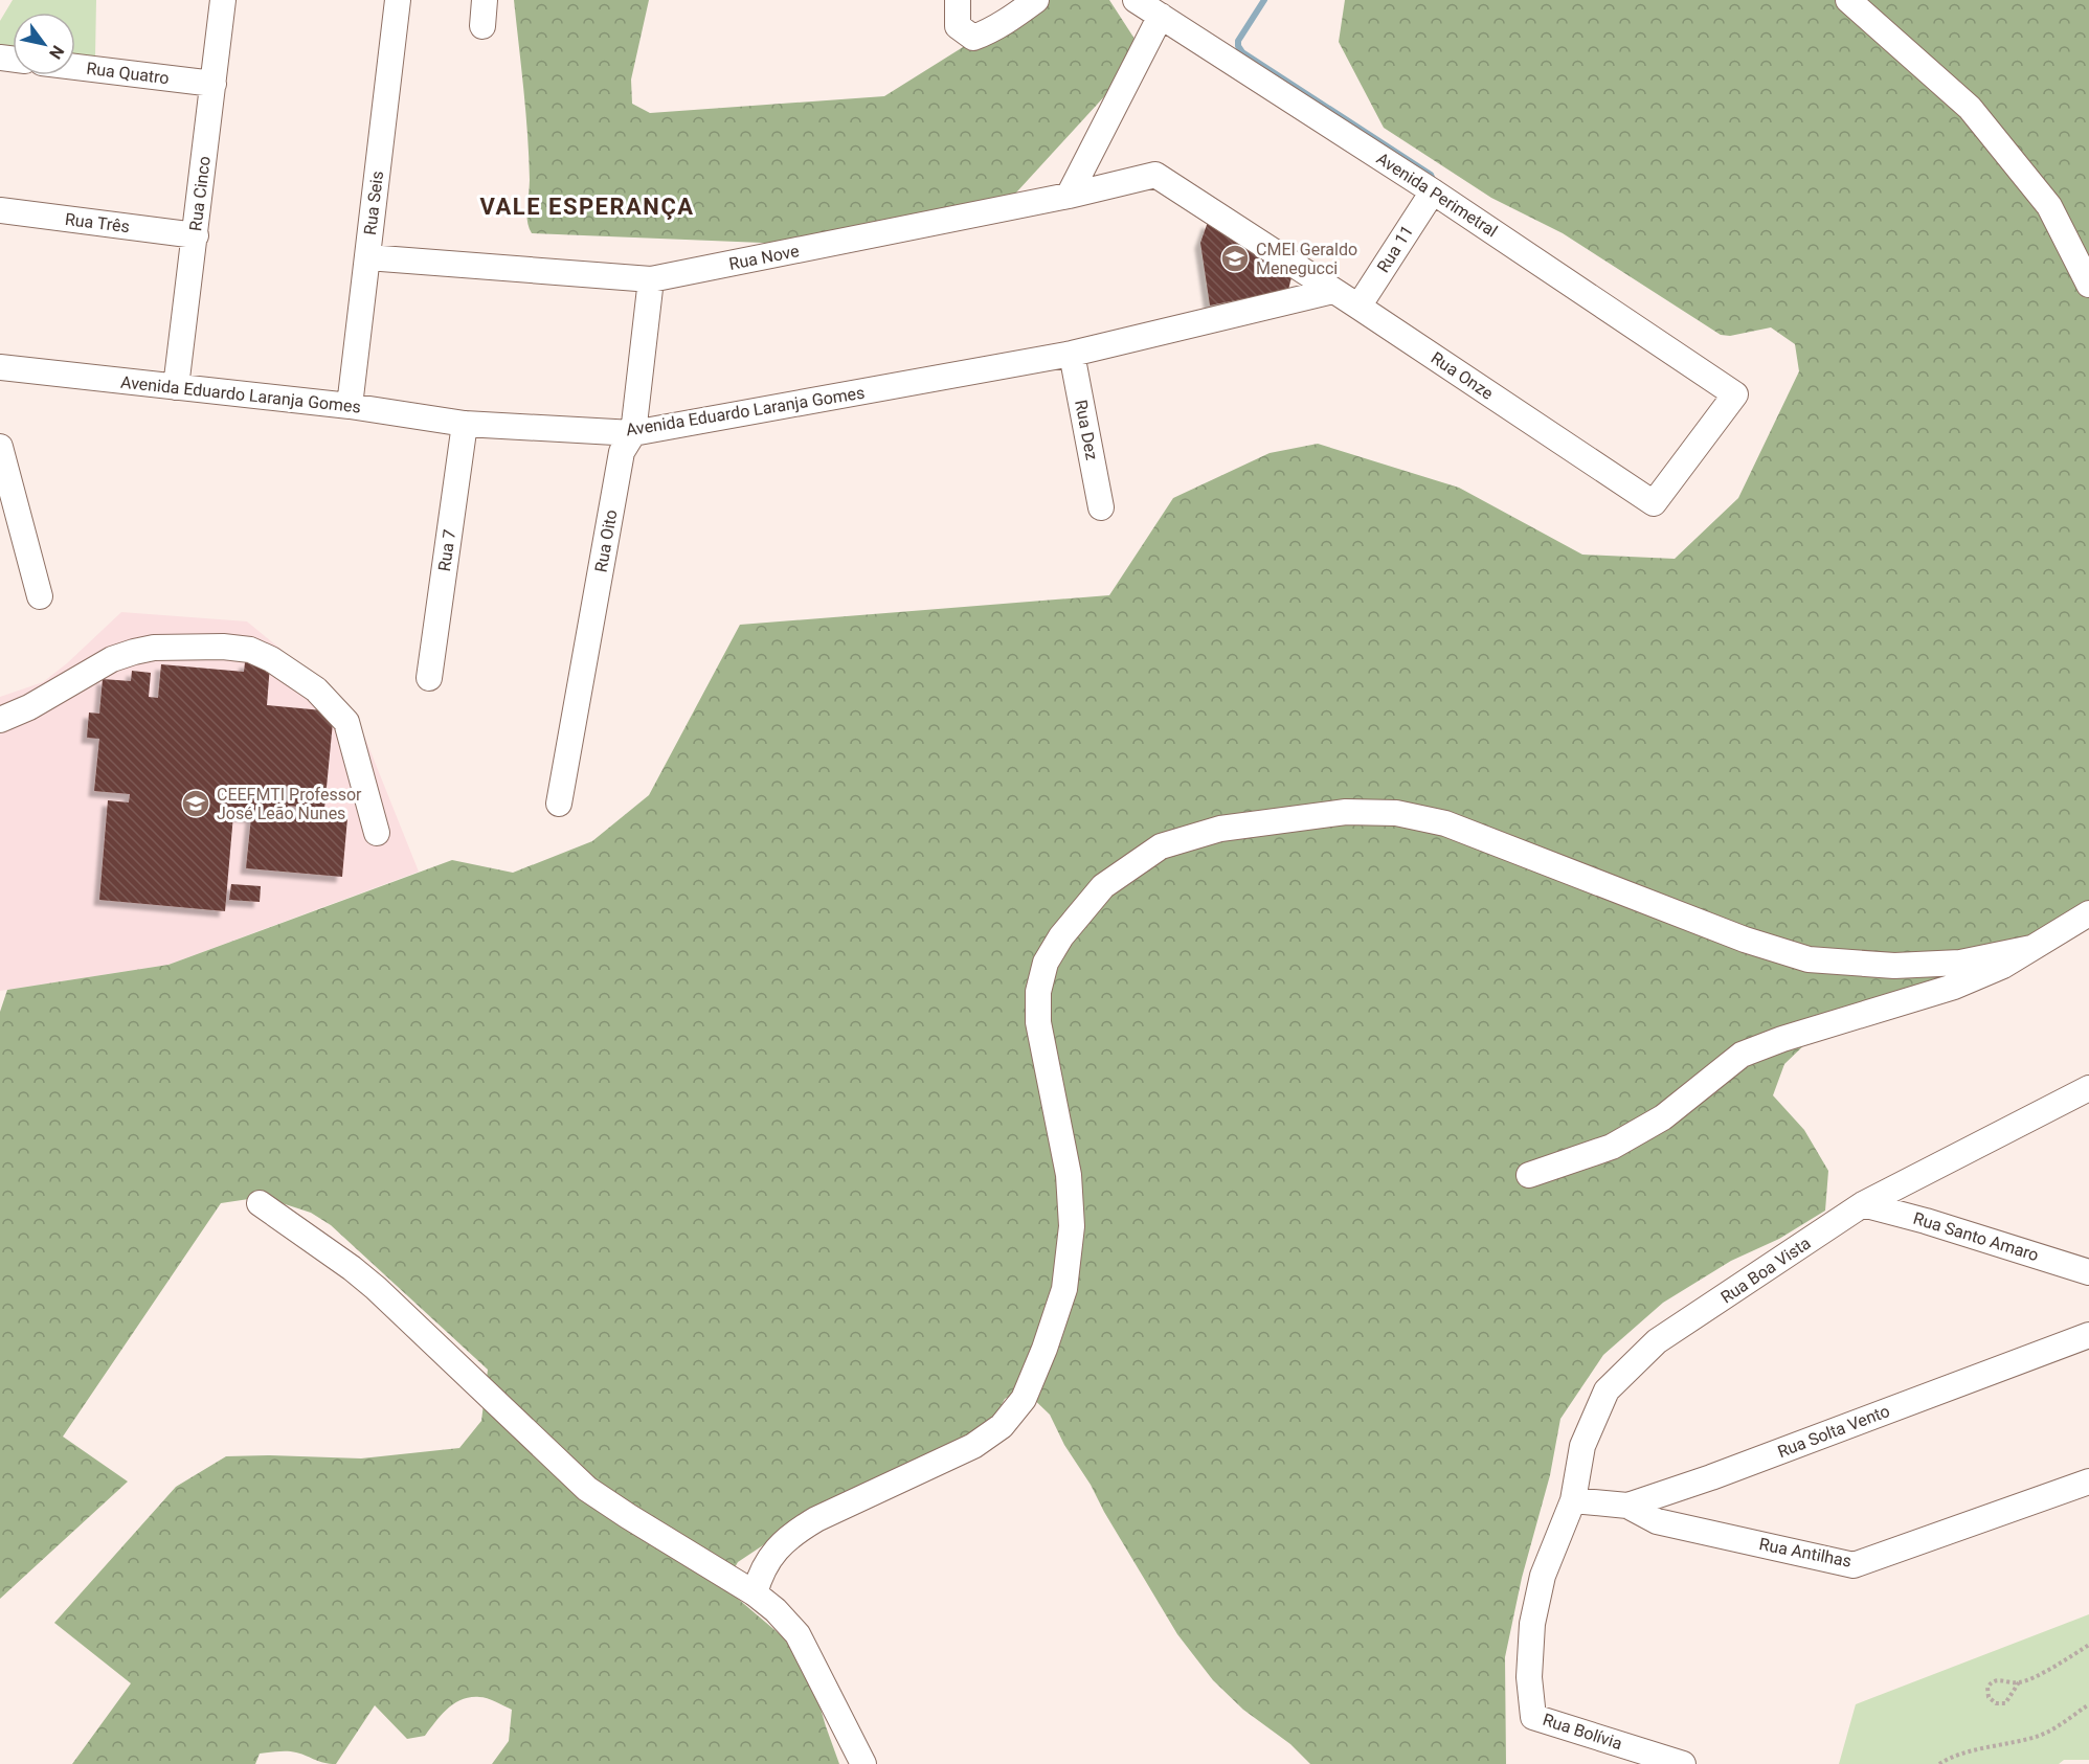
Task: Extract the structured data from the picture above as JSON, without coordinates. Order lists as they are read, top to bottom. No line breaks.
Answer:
{"streets":{"street":["Rua Quatro","Rua Cinco","Avenida Perimetral","Rua Seis","Rua Três","Rua 11","Rua Nove","Rua Onze","Avenida Eduardo Laranja Gomes","Rua Dez","Rua Oito","Rua 7","Rua Santo Amaro","Rua Boa Vista","Rua Solta Vento","Rua Antilhas","Rua Bolívia"]},"crossings":[["Rua Quatro","Rua Cinco"],["Rua Cinco","Rua Três"],["Rua Cinco","Avenida Eduardo Laranja Gomes"],["Avenida Perimetral","Rua 11"],["Avenida Perimetral","Rua Onze"],["Rua Seis","Rua Nove"],["Rua Seis","Avenida Eduardo Laranja Gomes"],["Rua 11","Rua Onze"],["Rua Nove","Rua Onze"],["Rua Nove","Rua Oito"],["Rua Onze","Avenida Eduardo Laranja Gomes"],["Avenida Eduardo Laranja Gomes","Rua Dez"],["Avenida Eduardo Laranja Gomes","Rua Oito"],["Avenida Eduardo Laranja Gomes","Rua 7"],["Rua Santo Amaro","Rua Boa Vista"],["Rua Boa Vista","Rua Solta Vento"],["Rua Boa Vista","Rua Bolívia"],["Rua Solta Vento","Rua Antilhas"]],"districts":["VALE ESPERANÇA"],"places":{"school or university":["CMEI Geraldo Menegucci","CEEFMTI Professor José Leão Nunes"]},"north":"bottom right"}
